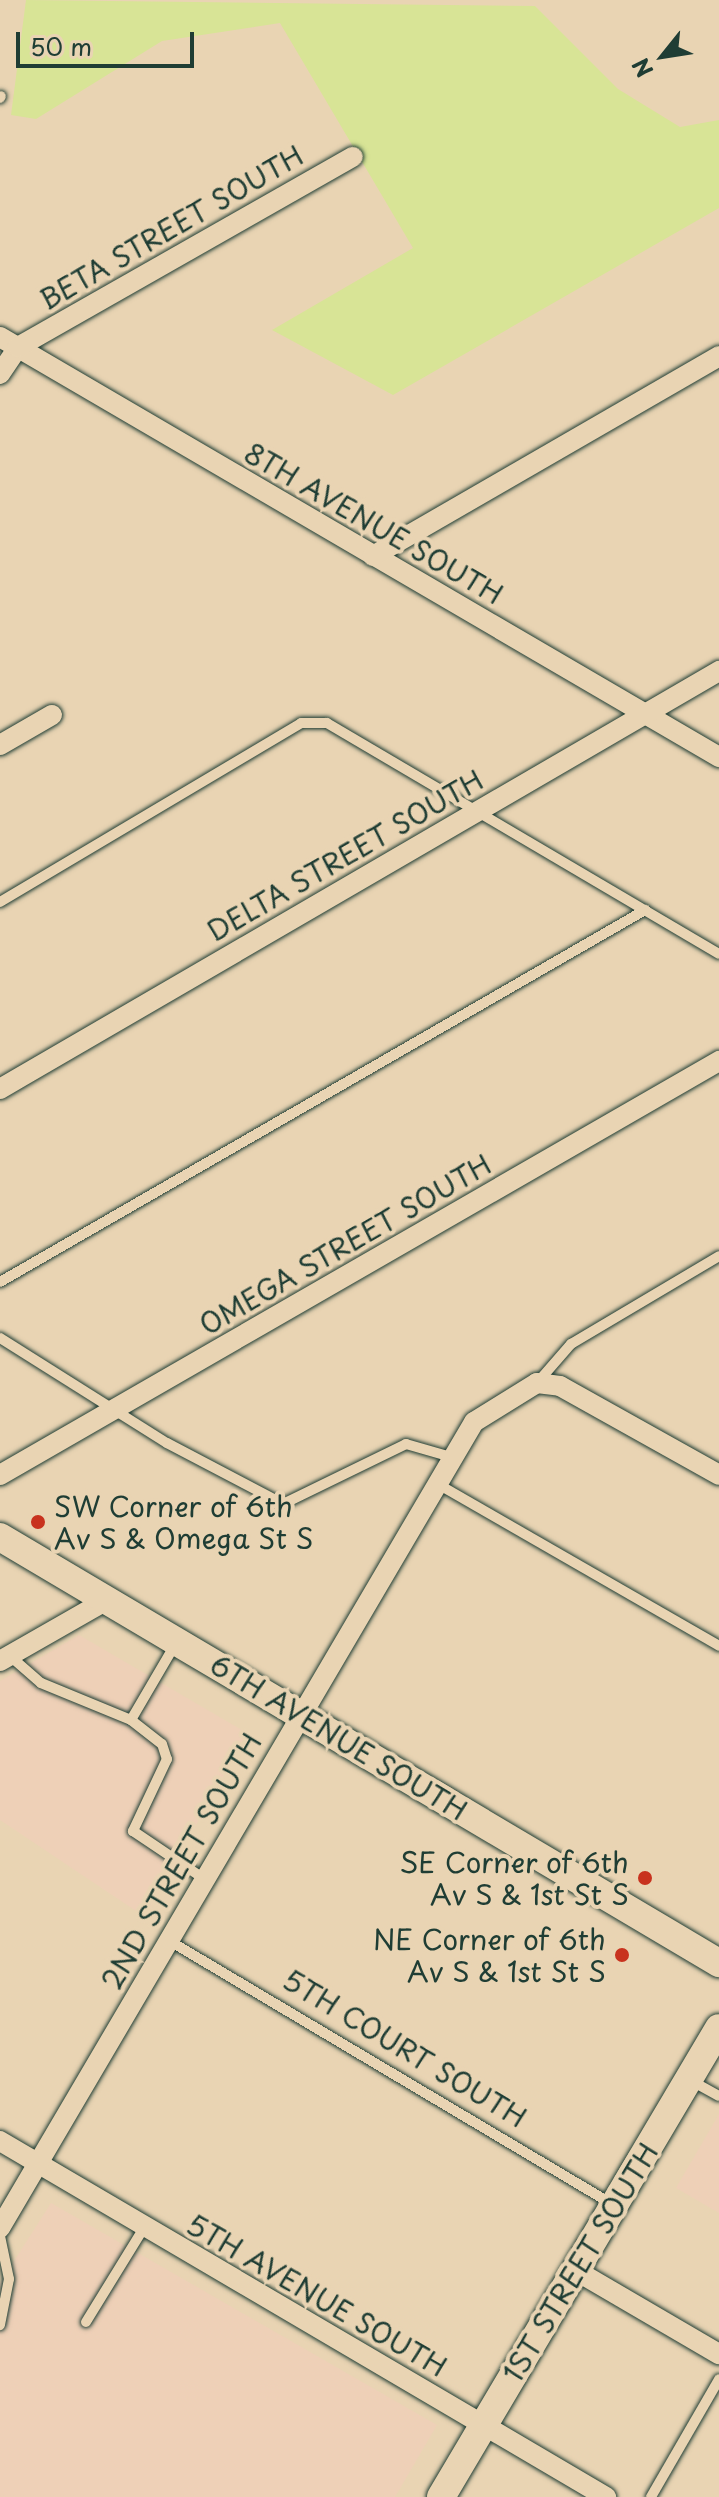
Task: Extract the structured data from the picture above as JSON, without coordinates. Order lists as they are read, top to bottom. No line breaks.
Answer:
{"streets":{"main road":["6TH AVENUE SOUTH","1ST STREET SOUTH"],"street":["BETA STREET SOUTH","8TH AVENUE SOUTH","DELTA STREET SOUTH","OMEGA STREET SOUTH","2ND STREET SOUTH","5TH AVENUE SOUTH"],"lane":["5TH COURT SOUTH"]},"crossings":[["BETA STREET SOUTH","8TH AVENUE SOUTH"],["8TH AVENUE SOUTH","DELTA STREET SOUTH"],["6TH AVENUE SOUTH","2ND STREET SOUTH"],["2ND STREET SOUTH","5TH COURT SOUTH"],["2ND STREET SOUTH","5TH AVENUE SOUTH"],["5TH COURT SOUTH","1ST STREET SOUTH"],["1ST STREET SOUTH","5TH AVENUE SOUTH"]],"places":["SW Corner of 6th Av S & Omega St S","SE Corner of 6th Av S & 1st St S","NE Corner of 6th Av S & 1st St S"],"scale_bar":"50 m","north":"bottom left"}
